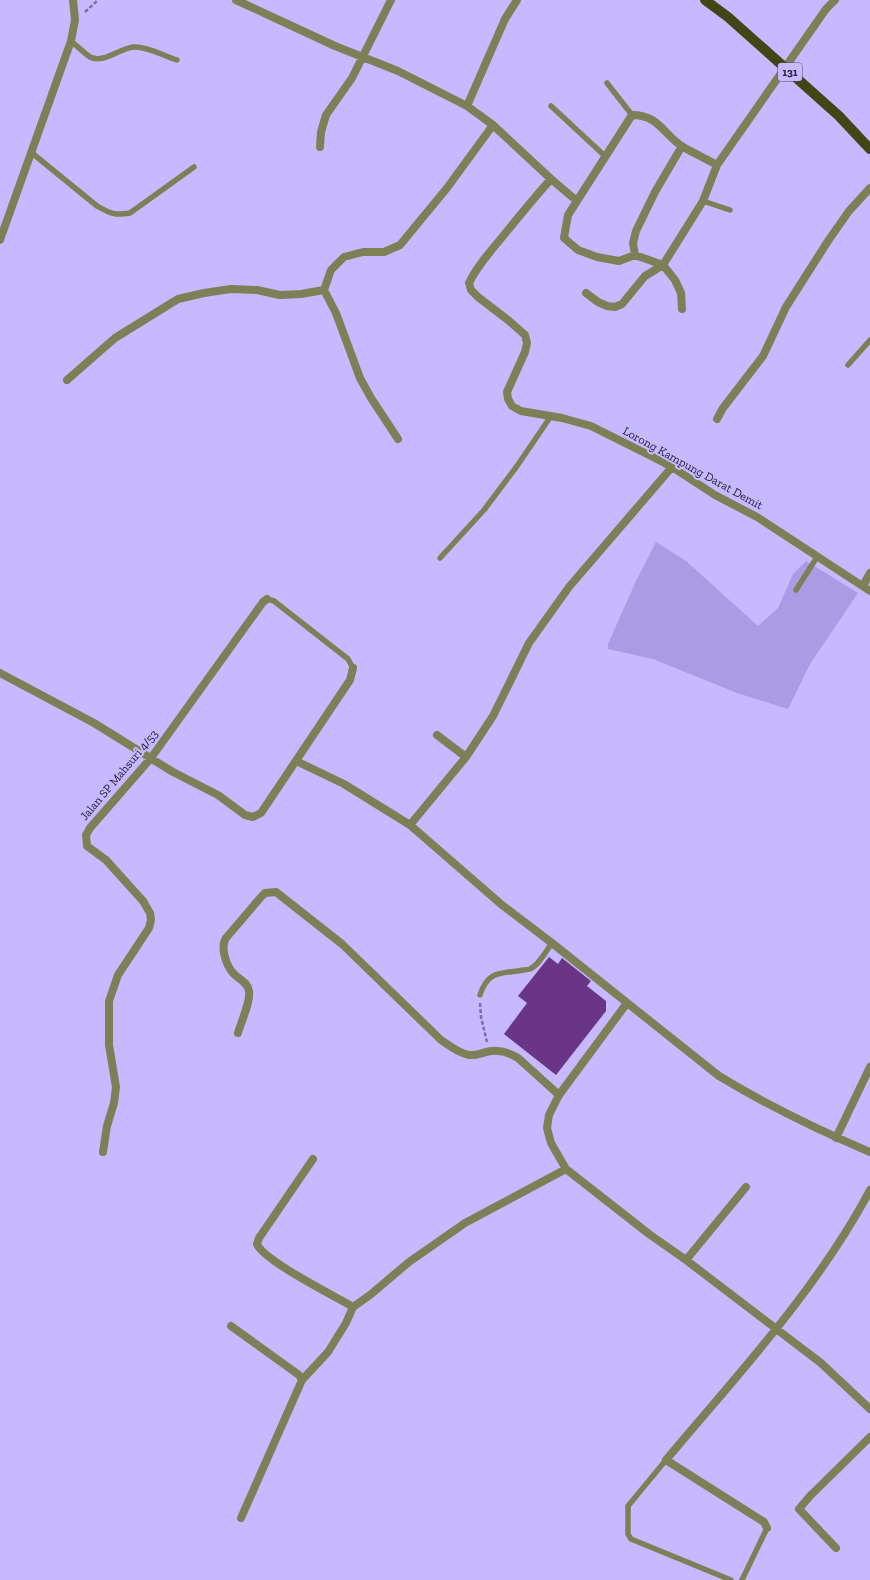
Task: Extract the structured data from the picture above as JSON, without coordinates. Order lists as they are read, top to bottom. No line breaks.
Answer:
{"streets":{"main road":["131"],"street":["Lorong Kampung Darat Demit","Jalan SP Mahsuri 4/53"]}}
